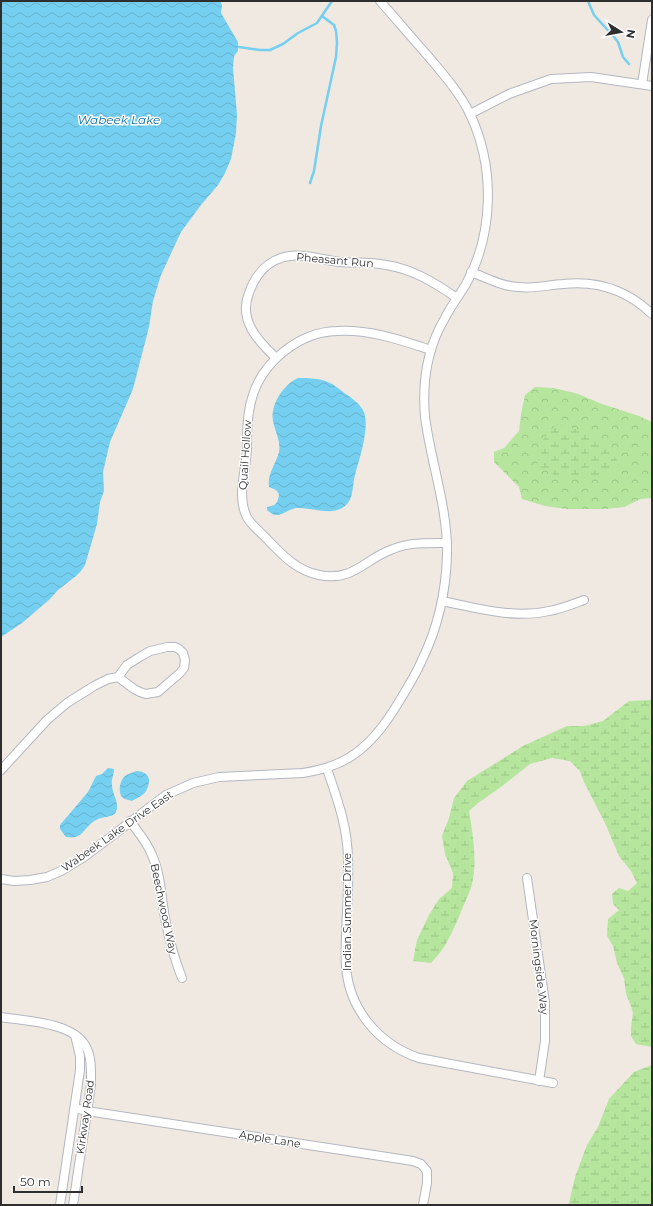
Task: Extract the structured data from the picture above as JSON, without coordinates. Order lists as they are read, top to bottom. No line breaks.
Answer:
{"streets":{"street":["Pheasant Run","Quail Hollow","Wabeek Lake Drive East","Beechwood Way","Indian Summer Drive","Morningside Way","Kirkway Road","Apple Lane"]},"crossings":[["Pheasant Run","Quail Hollow"],["Pheasant Run","Wabeek Lake Drive East"],["Quail Hollow","Wabeek Lake Drive East"],["Wabeek Lake Drive East","Beechwood Way"],["Wabeek Lake Drive East","Indian Summer Drive"],["Indian Summer Drive","Morningside Way"],["Kirkway Road","Apple Lane"]],"water":["Wabeek Lake"],"scale_bar":"50 m","north":"right"}
